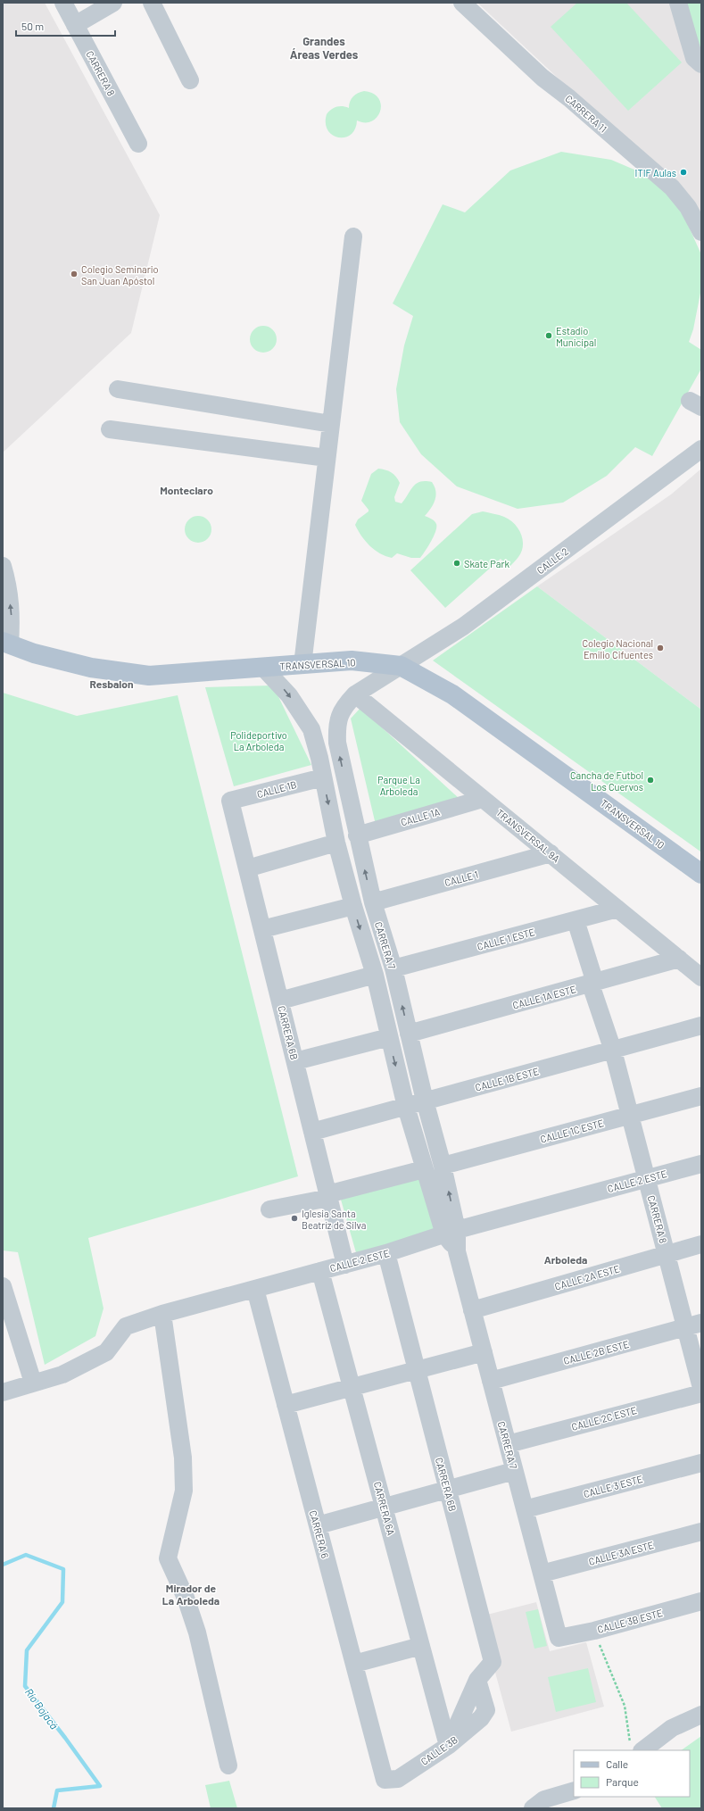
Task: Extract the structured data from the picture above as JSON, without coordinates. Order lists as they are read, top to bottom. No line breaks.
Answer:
{"streets":{"main road":["TRANSVERSAL 10"],"street":["CARRERA 8","CARRERA 11","CALLE 2","CALLE 1B","CALLE 1A","TRANSVERSAL 9A","CALLE 1","CALLE 1 ESTE","CARRERA 7","CALLE 1A ESTE","CARRERA 6B","CALLE 1B ESTE","CALLE 1C ESTE","CALLE 2 ESTE","CALLE 2A ESTE","CALLE 2B ESTE","CALLE 2C ESTE","CALLE 3 ESTE","CARRERA 6A","CARRERA 6","CALLE 3A ESTE","CALLE 3B ESTE","CALLE 3B"]},"crossings":[["CARRERA 8","CALLE 1 ESTE"],["CARRERA 8","CALLE 1A ESTE"],["CARRERA 8","CALLE 1B ESTE"],["CARRERA 8","CALLE 1C ESTE"],["CARRERA 8","CALLE 2 ESTE"],["CARRERA 8","CALLE 2A ESTE"],["CARRERA 8","CALLE 2B ESTE"],["CALLE 2","TRANSVERSAL 10"],["CALLE 2","CARRERA 7"],["TRANSVERSAL 10","CARRERA 7"],["CALLE 1B","CARRERA 7"],["CALLE 1B","CARRERA 6B"],["CALLE 1A","TRANSVERSAL 9A"],["CALLE 1A","CARRERA 7"],["TRANSVERSAL 9A","CALLE 1"],["TRANSVERSAL 9A","CALLE 1 ESTE"],["TRANSVERSAL 9A","CARRERA 7"],["TRANSVERSAL 9A","CALLE 1A ESTE"],["CALLE 1","CARRERA 7"],["CALLE 1 ESTE","CARRERA 7"],["CARRERA 7","CALLE 1A ESTE"],["CARRERA 7","CALLE 1B ESTE"],["CARRERA 7","CALLE 1C ESTE"],["CARRERA 7","CALLE 2 ESTE"],["CARRERA 7","CALLE 2A ESTE"],["CARRERA 7","CALLE 2B ESTE"],["CARRERA 7","CALLE 2C ESTE"],["CARRERA 7","CALLE 3 ESTE"],["CARRERA 7","CALLE 3A ESTE"],["CARRERA 7","CALLE 3B ESTE"],["CARRERA 6B","CALLE 1B ESTE"],["CARRERA 6B","CALLE 2 ESTE"],["CARRERA 6B","CALLE 3B"],["CALLE 2 ESTE","CARRERA 6A"],["CALLE 2 ESTE","CARRERA 6"],["CARRERA 6A","CALLE 3B"],["CARRERA 6","CALLE 3B"]],"districts":["Grandes Áreas Verdes","Monteclaro","Resbalon","Arboleda","Mirador de La Arboleda"],"water":["Río Bojacá"],"parks":["Polideportivo La Arboleda","Parque La Arboleda"],"places":["ITIF Aulas","Colegio Seminario San Juan Apóstol","Estadio Municipal","Skate Park","Colegio Nacional Emilio Cifuentes","Cancha de Futbol Los Cuervos","Iglesia Santa Beatríz de Silva"],"legend":["Calle","Parque"],"scale_bar":"50 m"}
